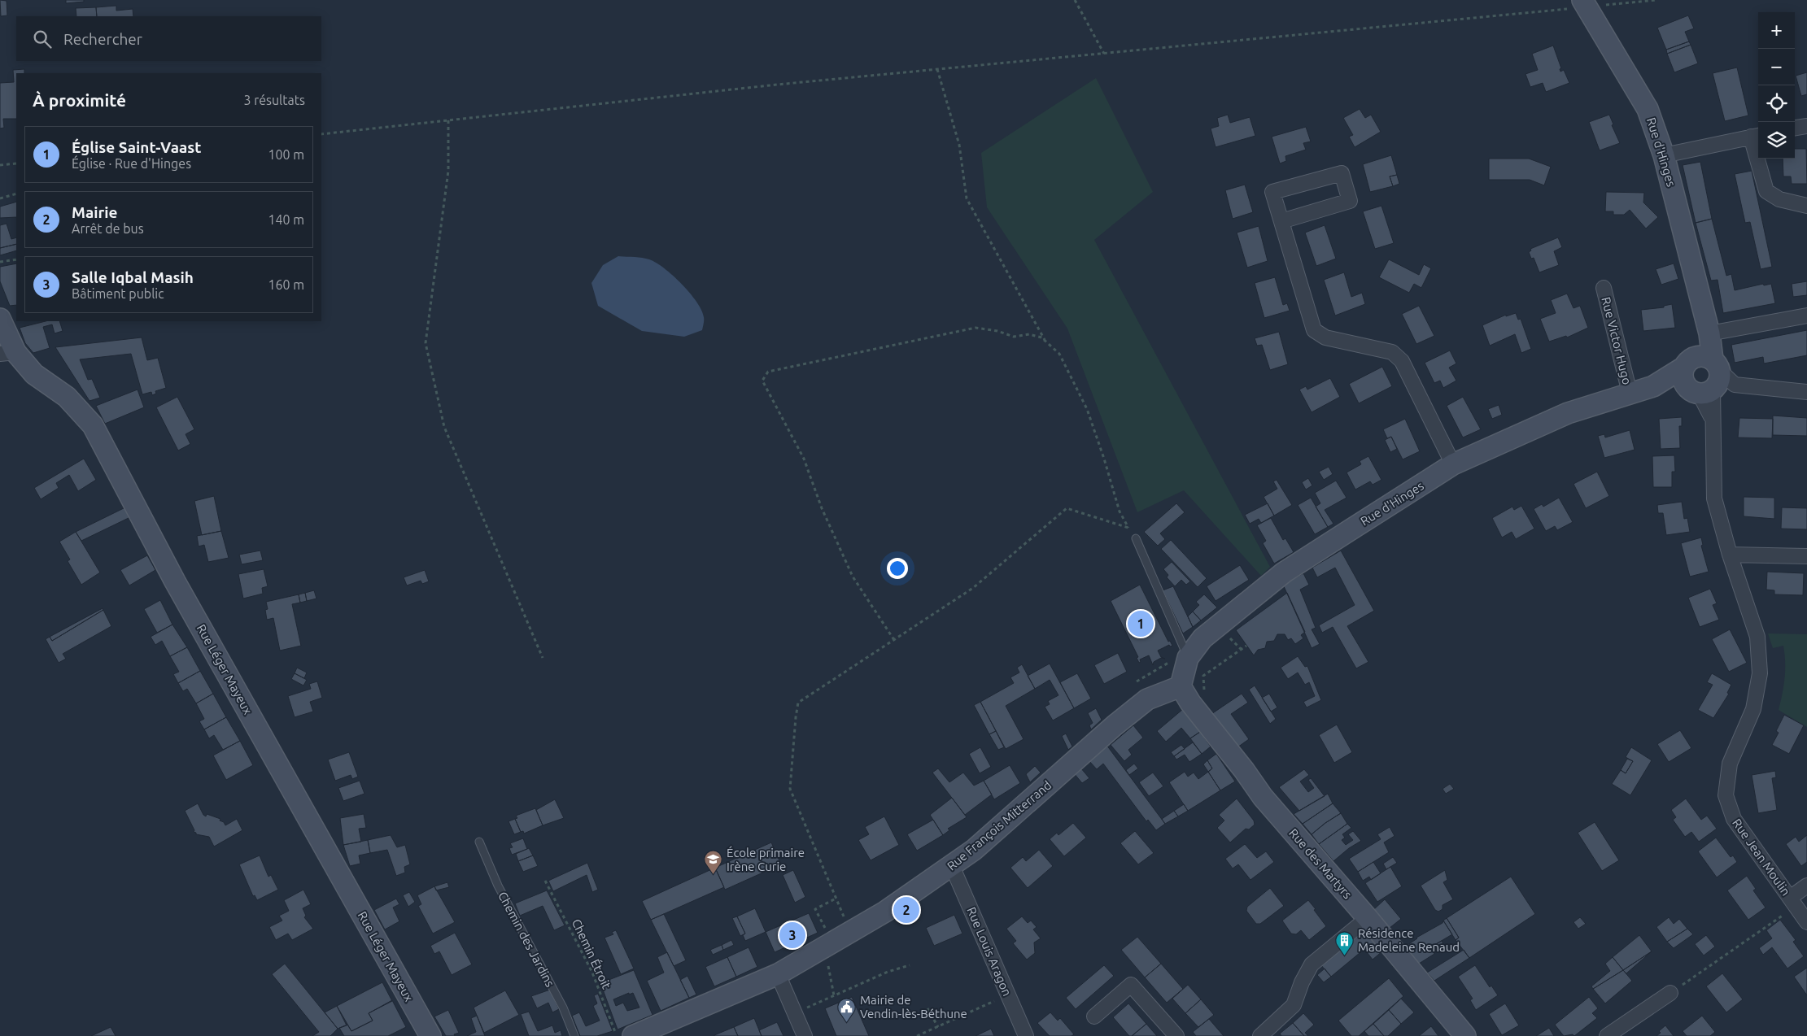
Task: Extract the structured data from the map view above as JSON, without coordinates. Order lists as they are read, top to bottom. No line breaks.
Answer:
{"streets":{"street":["Rue d'Hinges","Rue Victor Hugo","Rue Léger Mayeux","Rue François Mitterrand","Rue Jean Moulin","Rue des Martyrs","Rue Louis Aragon"],"lane":["Chemin des Jardins"],"path":["Chemin Étroit"]},"crossings":[["Rue d'Hinges","Rue Victor Hugo"],["Rue d'Hinges","Rue François Mitterrand"],["Rue d'Hinges","Rue Jean Moulin"],["Rue d'Hinges","Rue des Martyrs"],["Rue François Mitterrand","Rue des Martyrs"],["Rue François Mitterrand","Rue Louis Aragon"]],"places":{"school or university":["École primaire Irène Curie"],"building":["Résidence Madeleine Renaud"],"public building":["Mairie de Vendin-lès-Béthune"]},"page":{"map_buttons":["+","−"],"search":"Rechercher","heading":["À proximité","3 résultats"],"list":[{"mark":"1","name":"Église Saint-Vaast","note":"Église · Rue d'Hinges","value":"100 m"},{"mark":"2","name":"Mairie","note":"Arrêt de bus","value":"140 m"},{"mark":"3","name":"Salle Iqbal Masih","note":"Bâtiment public","value":"160 m"}],"pins":["1","2","3"]}}
